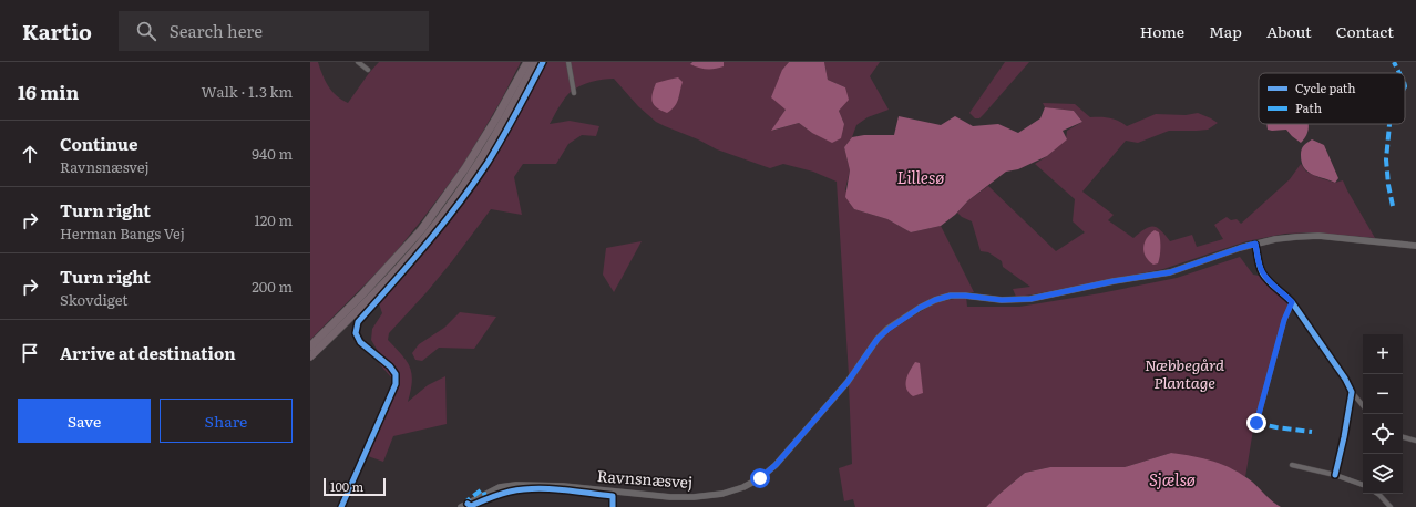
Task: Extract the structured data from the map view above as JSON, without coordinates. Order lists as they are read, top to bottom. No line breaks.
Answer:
{"streets":{"main road":["Ravnsnæsvej"]},"water":["Lillesø","Sjælsø"],"parks":["Næbbegård Plantage"],"legend":["Cycle path","Path"],"scale_bar":"100 m","page":{"header":"Kartio","search":"Search here","nav":["Home","Map","About","Contact"],"heading":["16 min","Walk · 1.3 km"],"list":[["Continue","Ravnsnæsvej","940 m"],["Turn right","Herman Bangs Vej","120 m"],["Turn right","Skovdiget","200 m"],"Arrive at destination"],"map_buttons":["+","−"],"buttons":["Save","Share"],"scale":"100 m"}}
